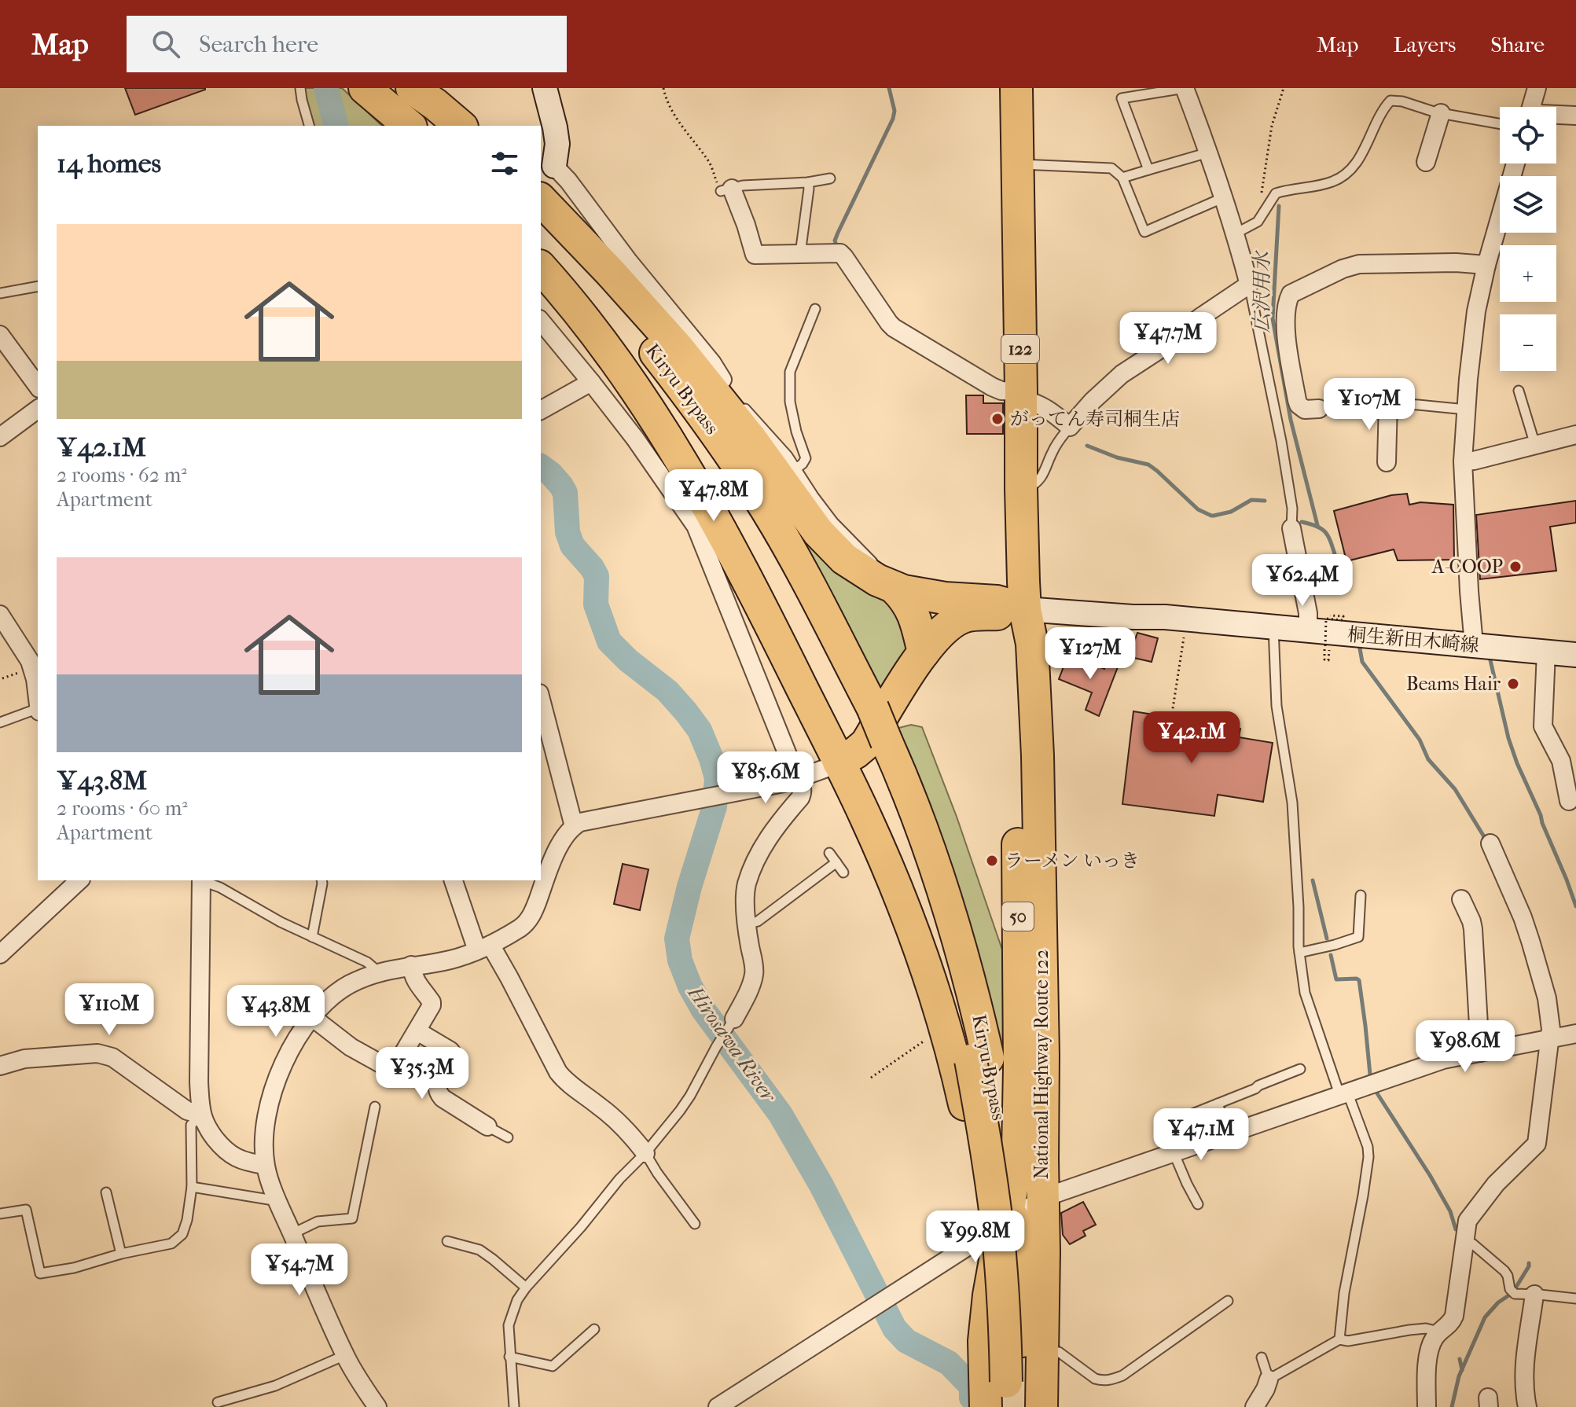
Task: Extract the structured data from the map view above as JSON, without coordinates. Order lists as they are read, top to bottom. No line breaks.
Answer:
{"streets":{"highway":["122","Kiryu Bypass","50","National Highway Route 122"],"main road":["桐生新田木崎線"]},"crossings":[["桐生新田木崎線","National Highway Route 122"]],"water":["広沢用水","Hirosawa River"],"places":["がってん寿司桐生店","A-COOP","Beams Hair","ラーメン いっき"],"page":{"header":"Map","search":"Search here","nav":["Map","Layers","Share"],"map_buttons":["+","−"],"heading":"14 homes","list":[{"name":"¥42.1M","note":"2 rooms · 62 m² · Apartment"},{"name":"¥43.8M","note":"2 rooms · 60 m² · Apartment"}],"price":["¥47.7M","¥107M","¥47.8M","¥62.4M","¥127M","¥42.1M","¥85.6M","¥110M","¥43.8M","¥98.6M","¥35.3M","¥47.1M","¥99.8M","¥54.7M"]}}
